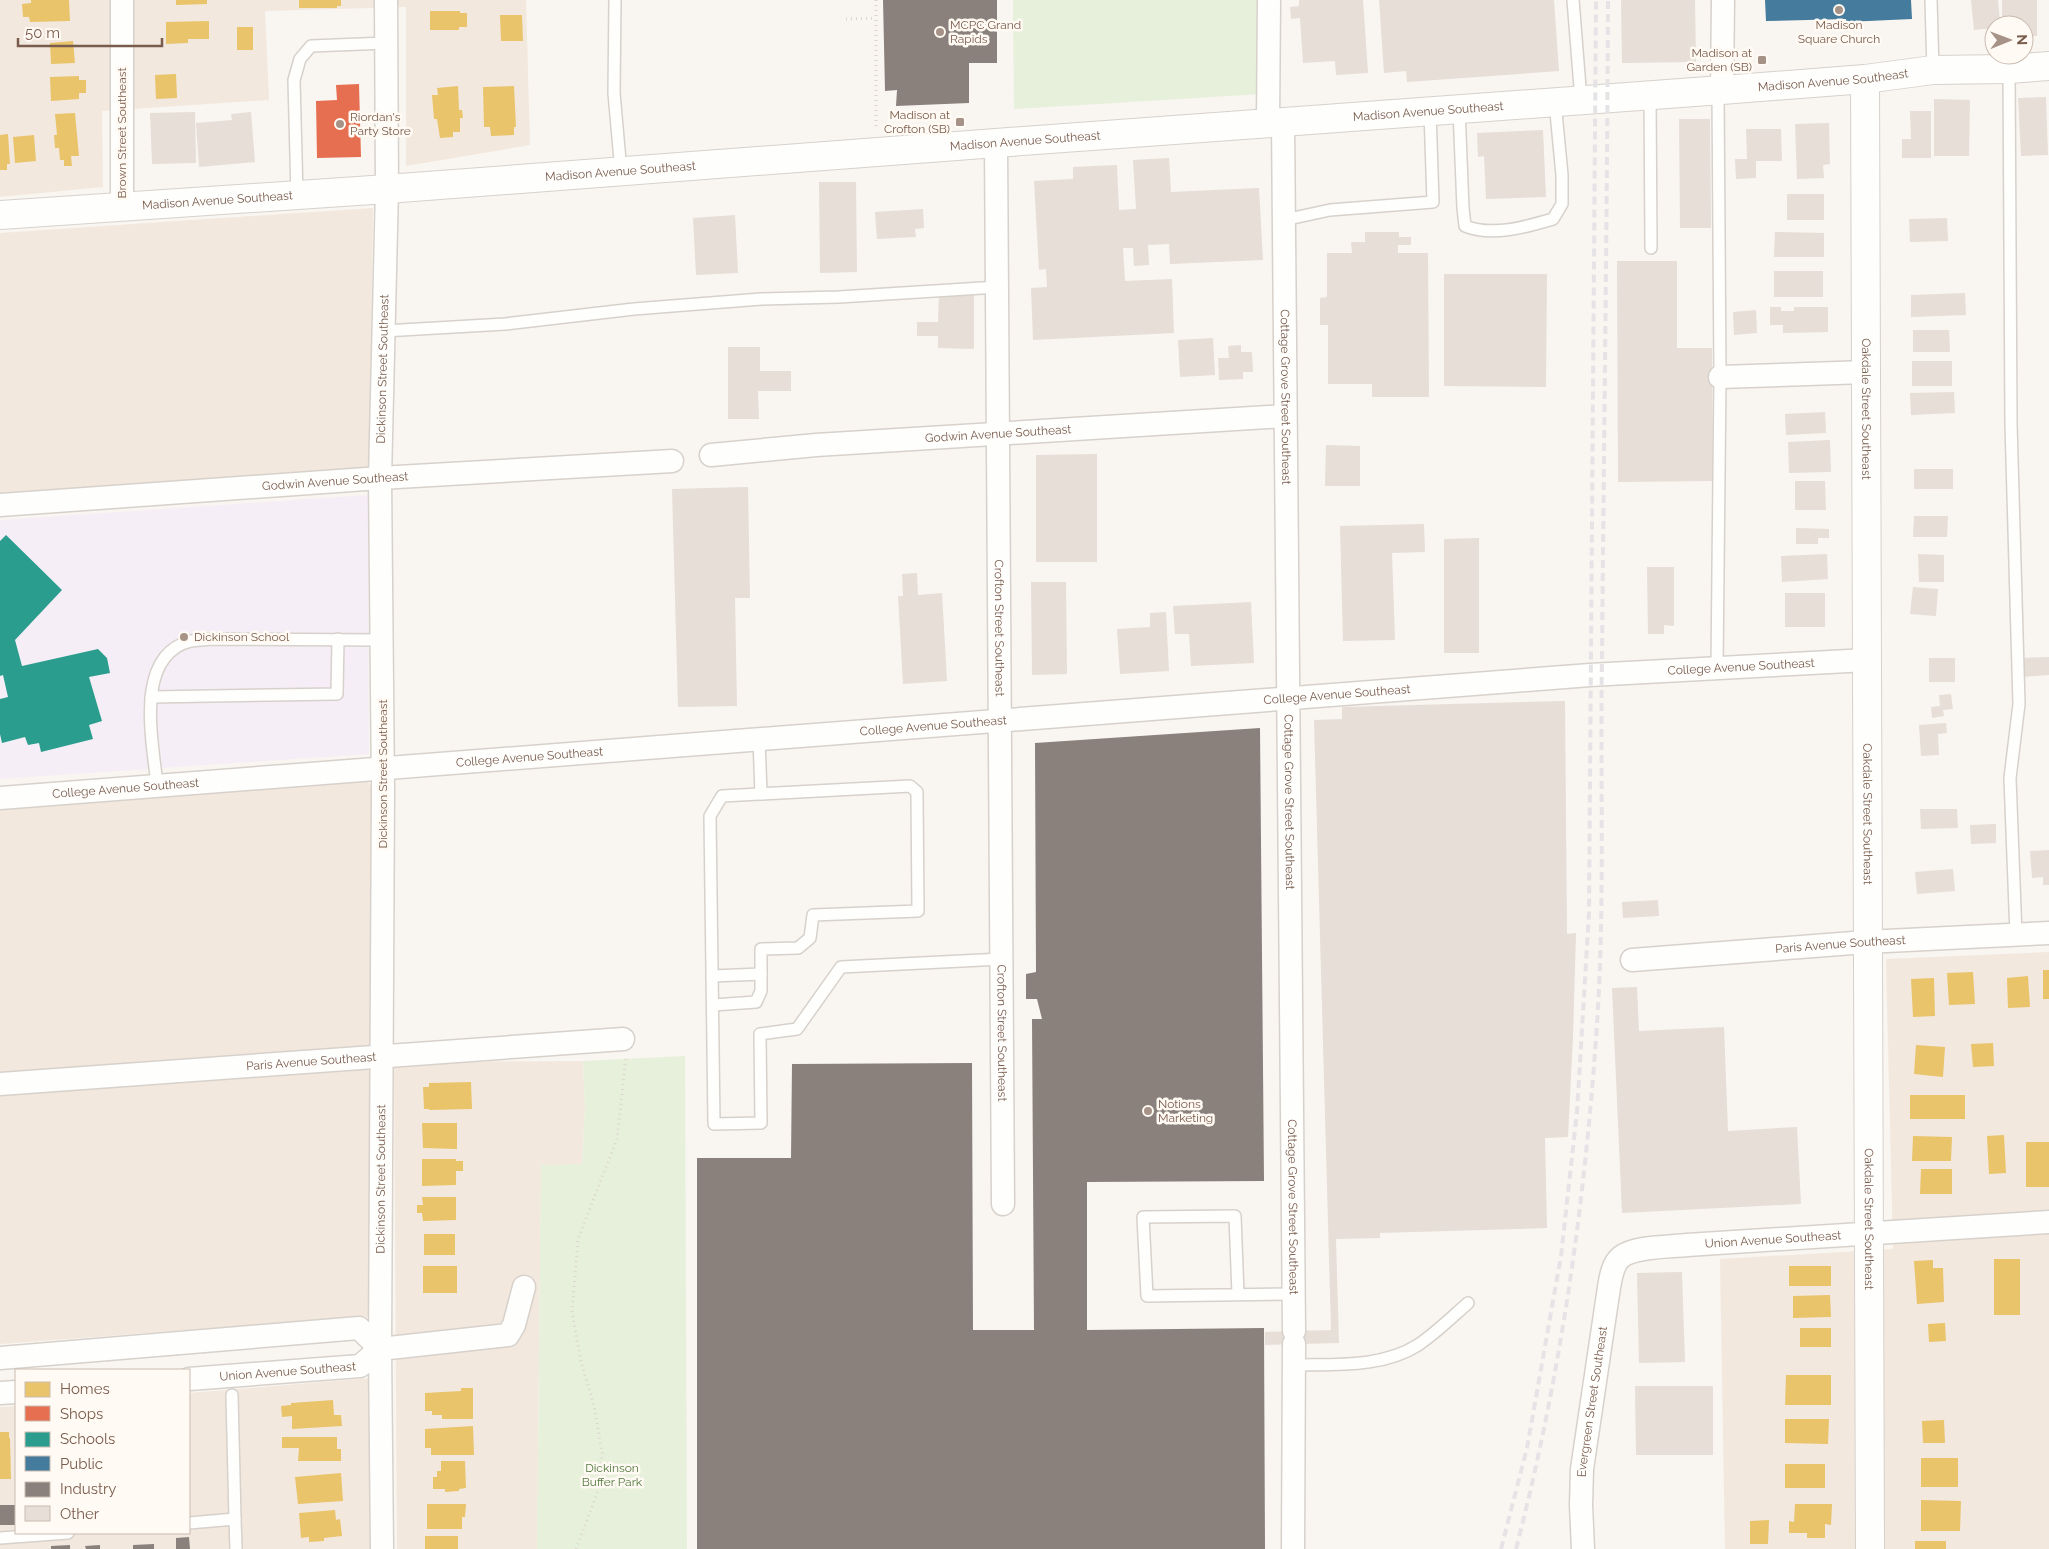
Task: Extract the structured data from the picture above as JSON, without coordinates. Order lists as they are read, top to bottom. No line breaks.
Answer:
{"streets":{"street":["Madison Avenue Southeast","Brown Street Southeast","Dickinson Street Southeast","Cottage Grove Street Southeast","Oakdale Street Southeast","Godwin Avenue Southeast","Crofton Street Southeast","College Avenue Southeast","Paris Avenue Southeast","Union Avenue Southeast","Evergreen Street Southeast"]},"crossings":[["Madison Avenue Southeast","Brown Street Southeast"],["Madison Avenue Southeast","Dickinson Street Southeast"],["Madison Avenue Southeast","Cottage Grove Street Southeast"],["Madison Avenue Southeast","Oakdale Street Southeast"],["Madison Avenue Southeast","Crofton Street Southeast"],["Dickinson Street Southeast","Godwin Avenue Southeast"],["Dickinson Street Southeast","College Avenue Southeast"],["Dickinson Street Southeast","Paris Avenue Southeast"],["Dickinson Street Southeast","Union Avenue Southeast"],["Cottage Grove Street Southeast","Godwin Avenue Southeast"],["Cottage Grove Street Southeast","College Avenue Southeast"],["Oakdale Street Southeast","College Avenue Southeast"],["Oakdale Street Southeast","Paris Avenue Southeast"],["Oakdale Street Southeast","Union Avenue Southeast"],["Godwin Avenue Southeast","Crofton Street Southeast"],["Crofton Street Southeast","College Avenue Southeast"],["Union Avenue Southeast","Evergreen Street Southeast"]],"parks":["Dickinson Buffer Park"],"places":{"other":["Madison Square Church","MCPC Grand Rapids","Riordan's Party Store","Dickinson School","Notions Marketing"],"transit":["Madison at Garden (SB)","Madison at Crofton (SB)"]},"legend":["Homes","Shops","Schools","Public","Industry","Other"],"scale_bar":"50 m","north":"right"}
